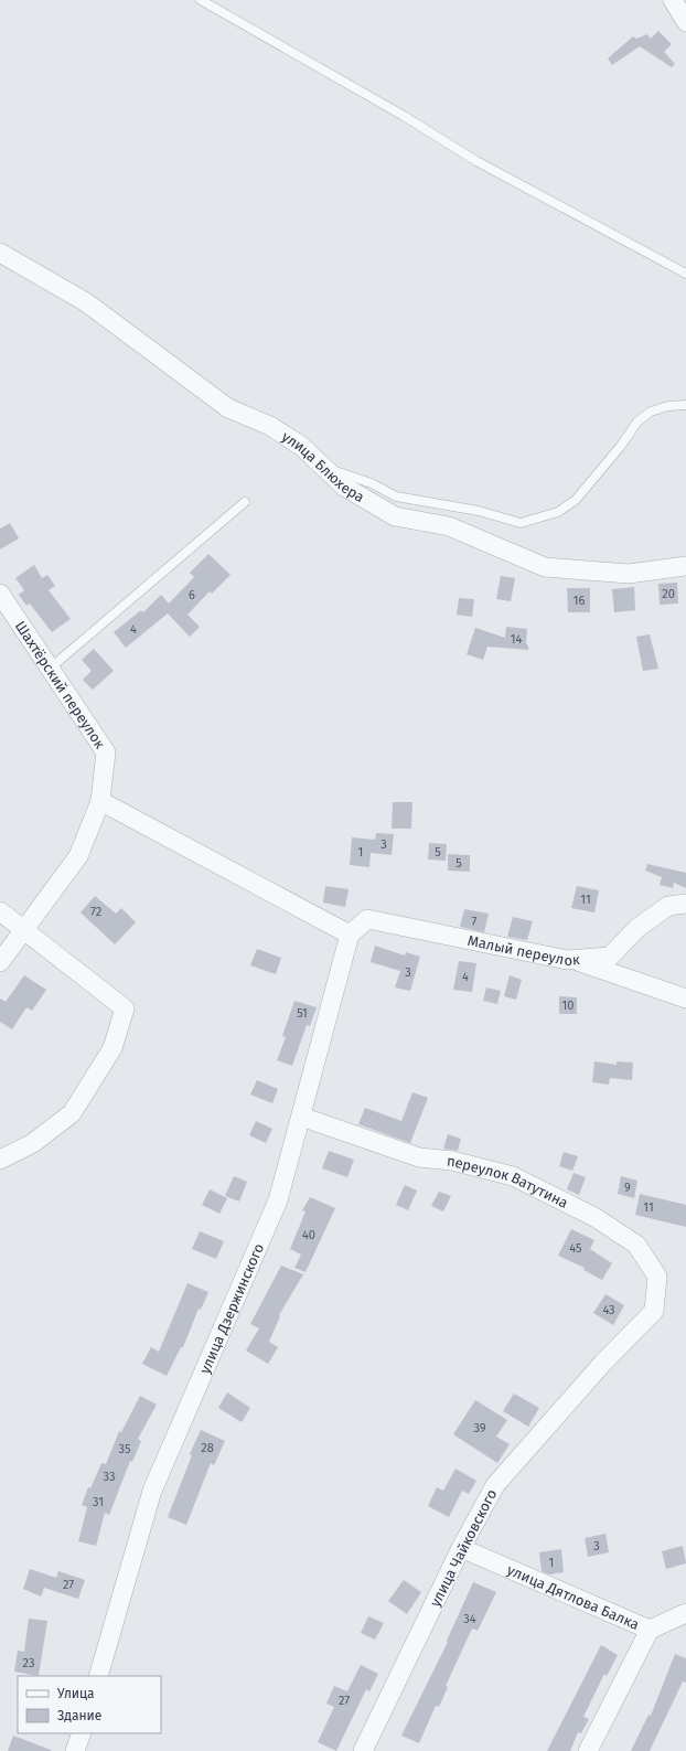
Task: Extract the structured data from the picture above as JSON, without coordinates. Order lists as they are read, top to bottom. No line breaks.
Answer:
{"streets":{"street":["улица Блюхера","Шахтёрский переулок","Малый переулок","переулок Ватутина","улица Дзержинского","улица Чайковского","улица Дятлова Балка"]},"crossings":[["Малый переулок","улица Дзержинского"],["переулок Ватутина","улица Дзержинского"],["переулок Ватутина","улица Чайковского"],["улица Чайковского","улица Дятлова Балка"]],"house_numbers":["20","6","16","4","14","3","1","5","5","11","72","7","3","4","10","51","9","11","40","45","43","39","28","35","33","31","3","1","27","34","23","27"],"legend":["Улица","Здание"]}
